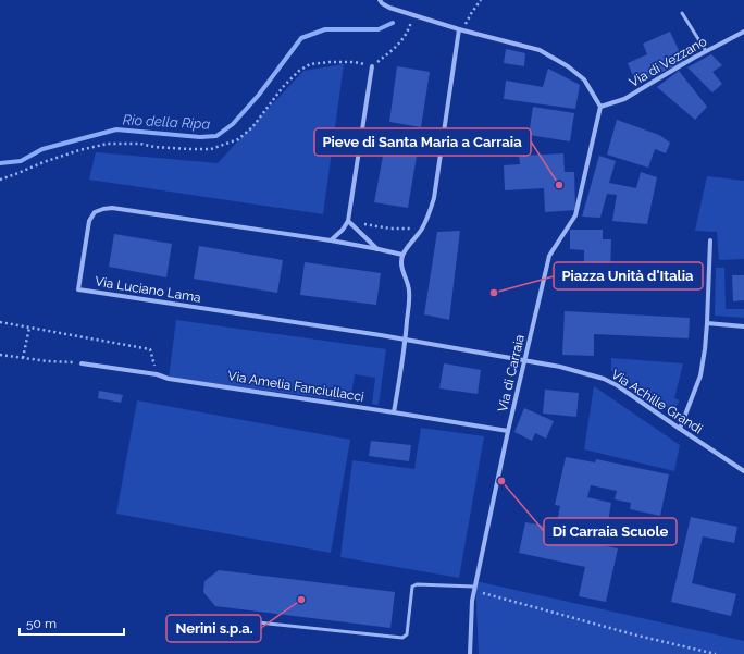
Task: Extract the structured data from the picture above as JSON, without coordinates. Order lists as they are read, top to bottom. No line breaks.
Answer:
{"streets":{"street":["Via di Vezzano","Via Luciano Lama","Via di Carraia","Via Amelia Fanciullacci","Via Achille Grandi"]},"crossings":[["Via di Vezzano","Via di Carraia"],["Via Luciano Lama","Via di Carraia"],["Via Luciano Lama","Via Achille Grandi"],["Via di Carraia","Via Amelia Fanciullacci"],["Via di Carraia","Via Achille Grandi"]],"water":["Rio della Ripa"],"places":["Pieve di Santa Maria a Carraia","Piazza Unità d'Italia","Di Carraia Scuole","Nerini s.p.a."],"scale_bar":"50 m"}
